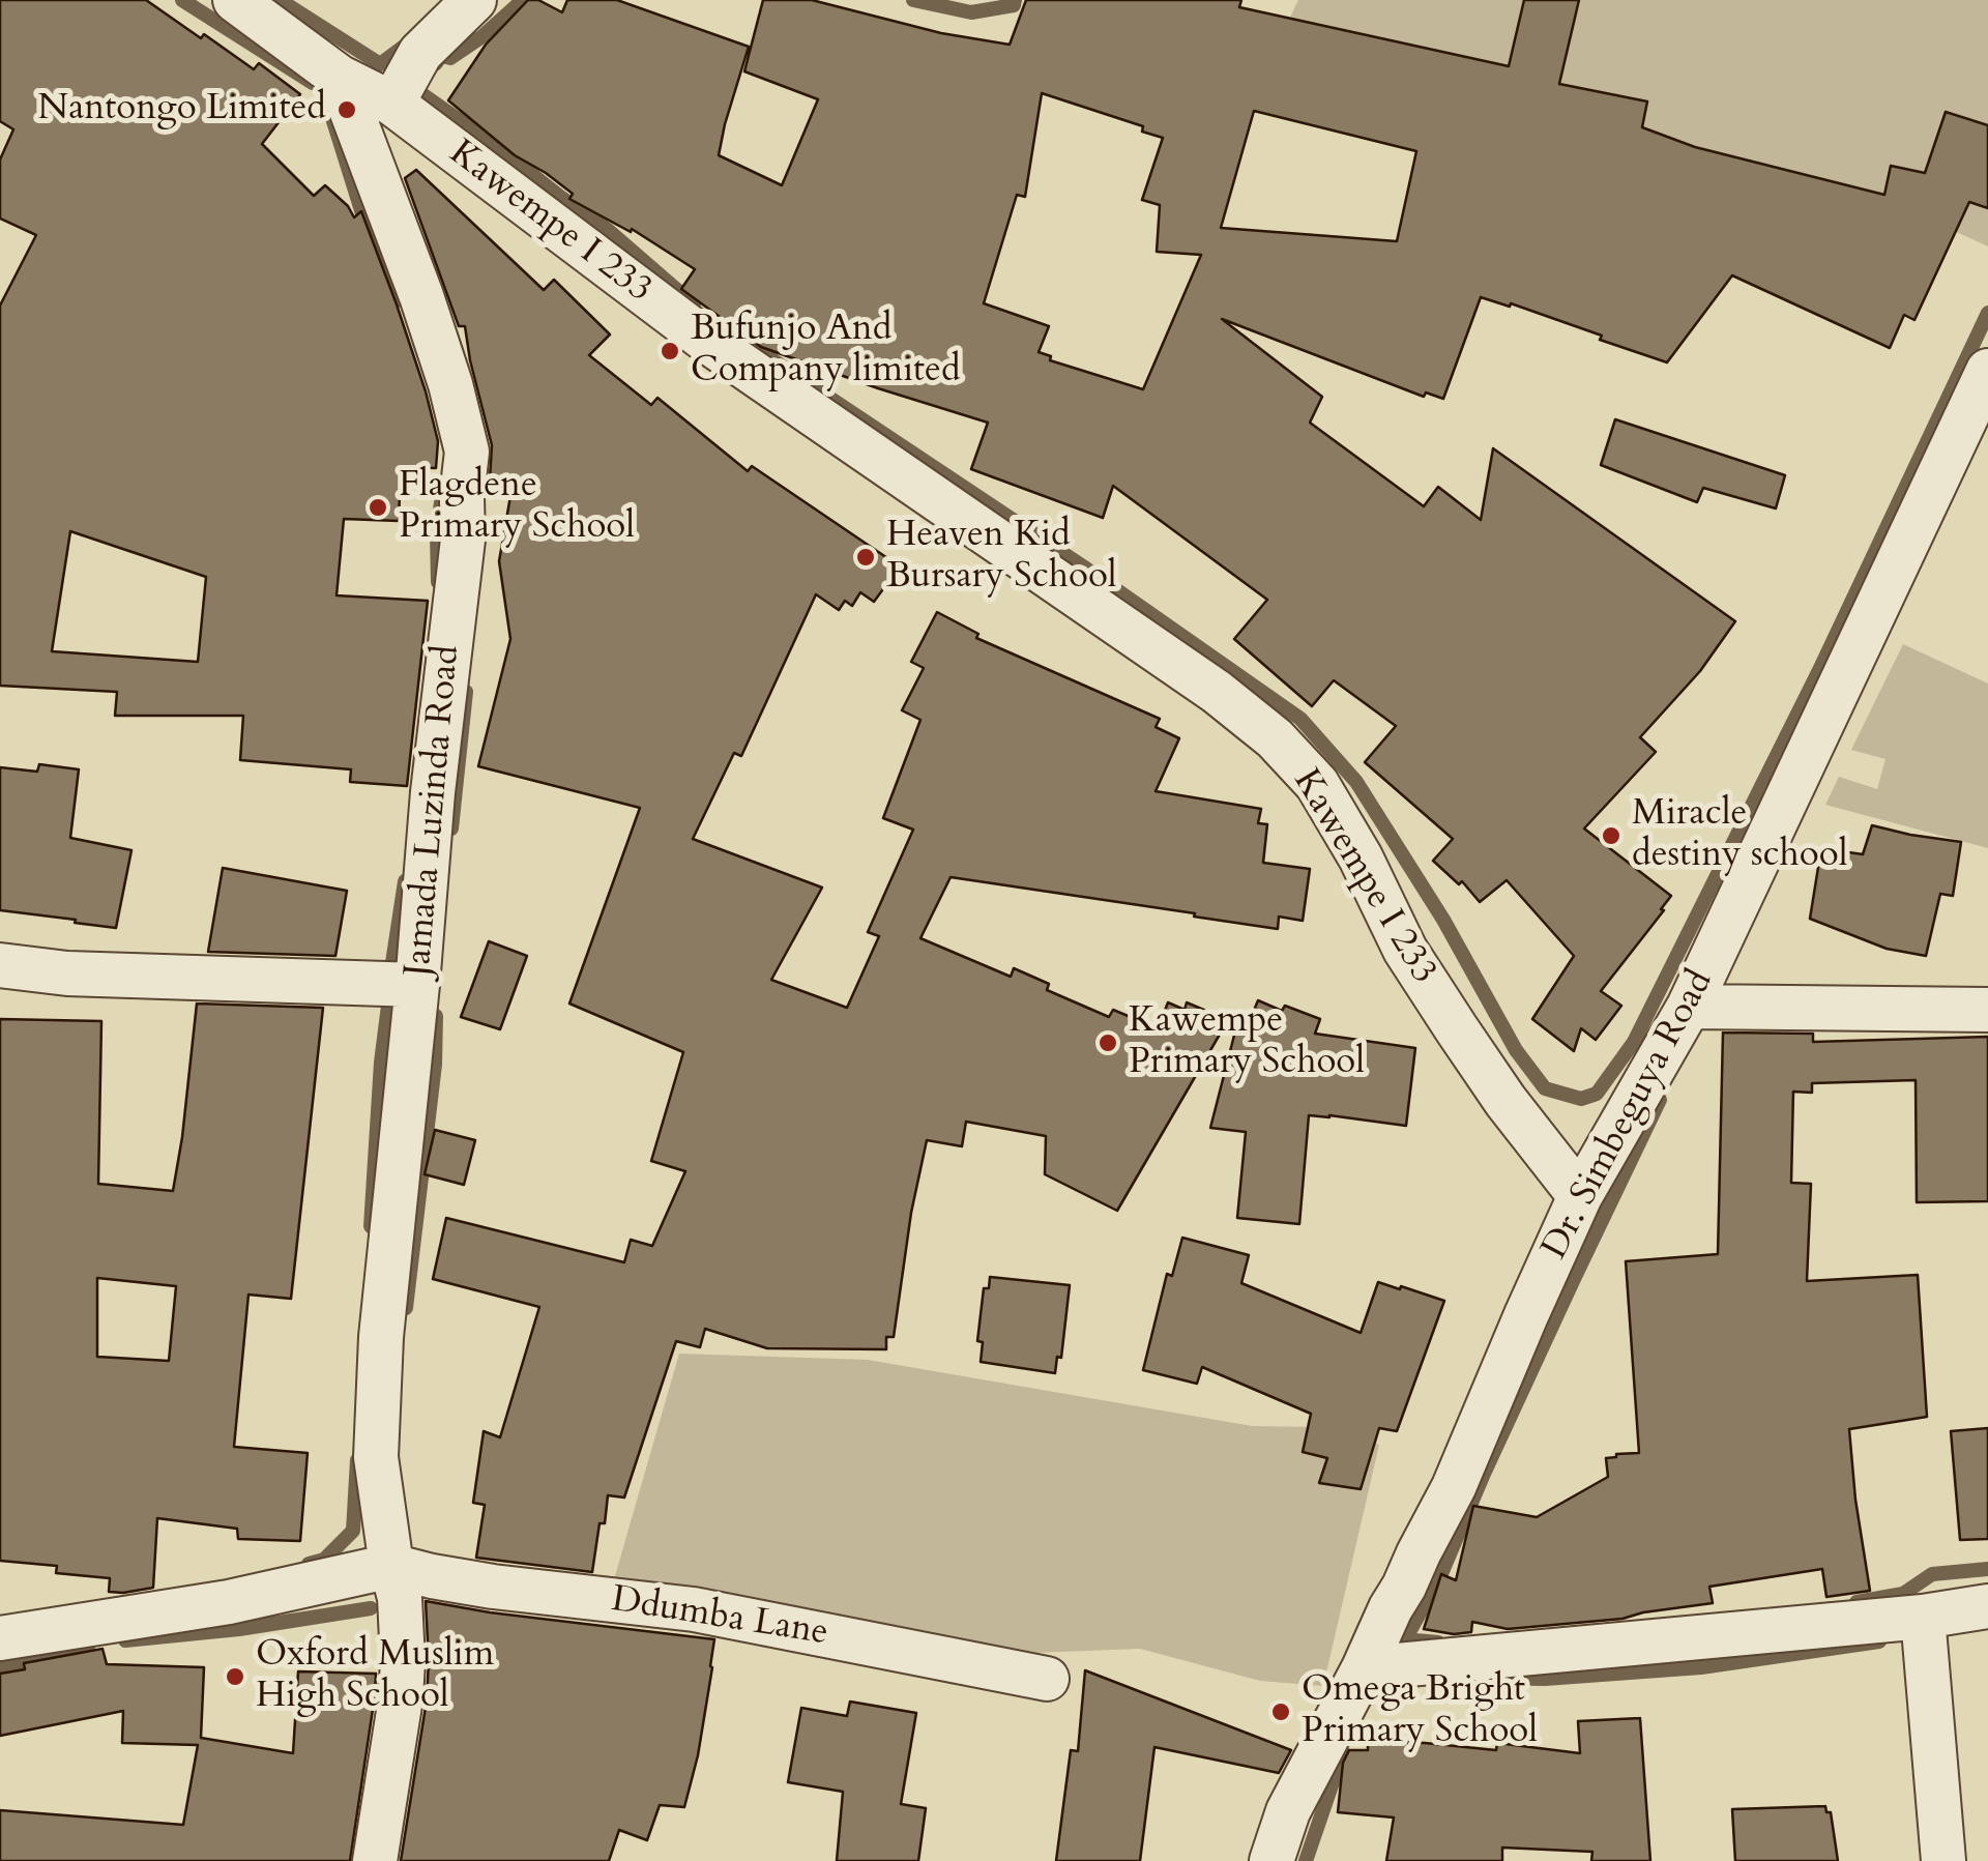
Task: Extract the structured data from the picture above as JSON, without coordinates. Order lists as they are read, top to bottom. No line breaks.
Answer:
{"streets":{"street":["Kawempe I 233","Jamada Luzinda Road","Dr. Simbeguya Road","Ddumba Lane"]},"crossings":[["Kawempe I 233","Jamada Luzinda Road"],["Kawempe I 233","Dr. Simbeguya Road"],["Jamada Luzinda Road","Ddumba Lane"]],"places":["Nantongo Limited","Bufunjo And Company limited","Flagdene Primary School","Heaven Kid Bursary School","Miracle destiny school","Kawempe Primary School","Oxford Muslim High School","Omega Bright Primary School"]}
